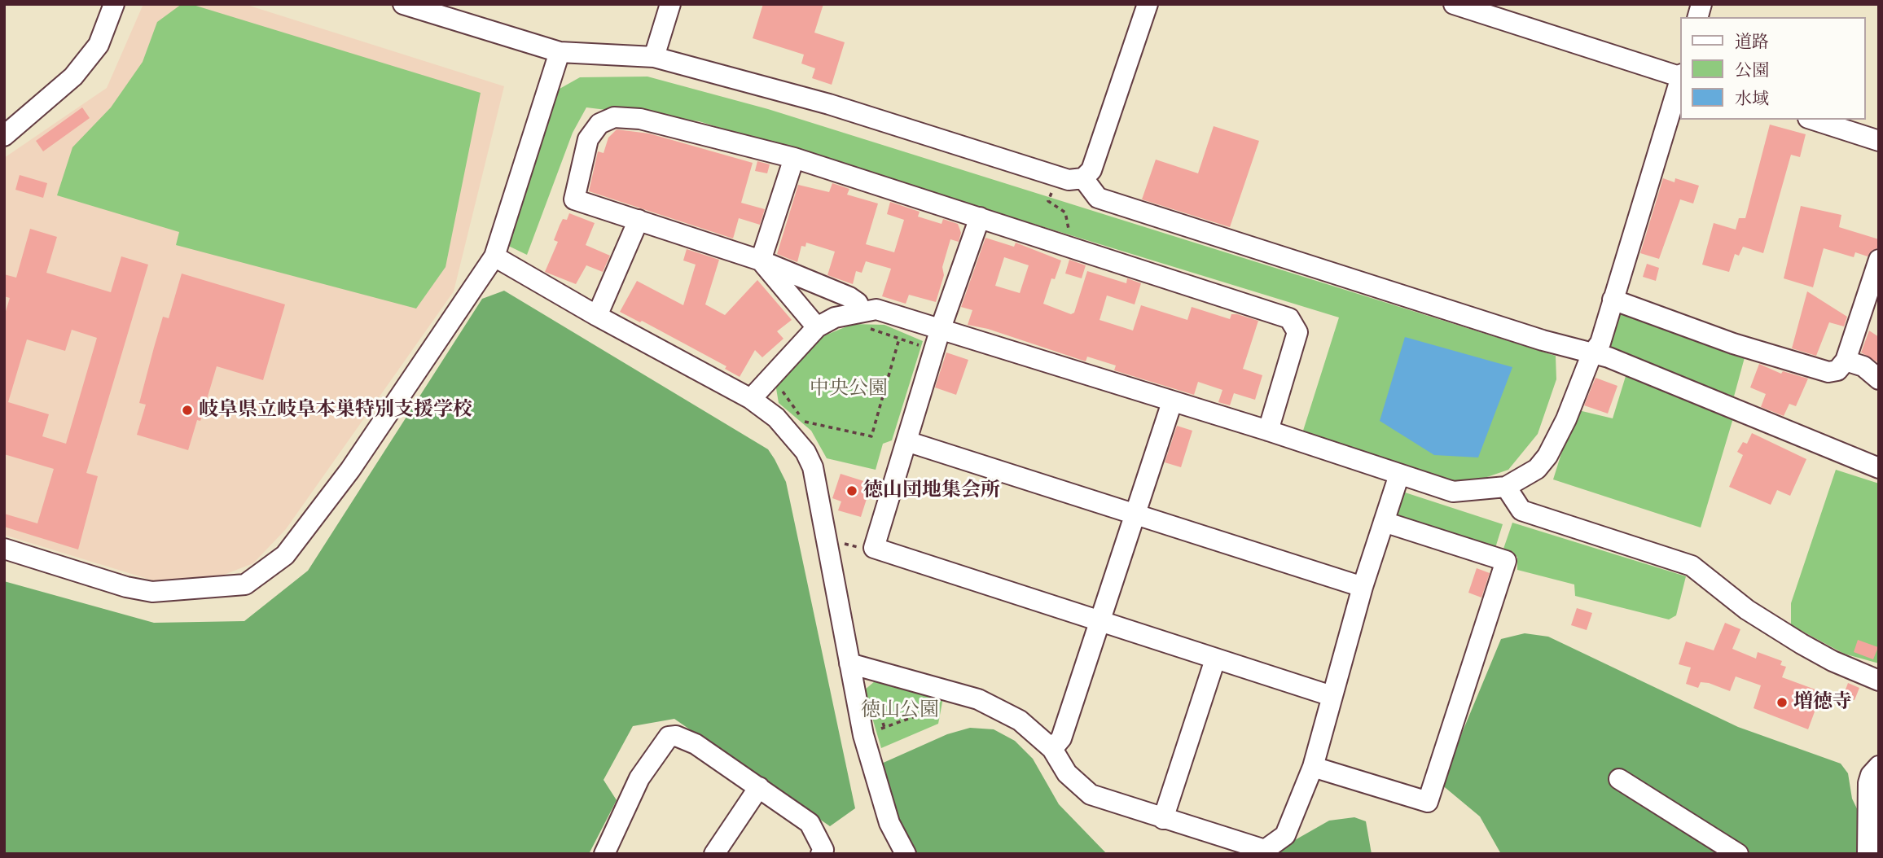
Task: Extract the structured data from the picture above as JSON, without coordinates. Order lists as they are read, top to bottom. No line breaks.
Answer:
{"parks":["中央公園","徳山公園"],"places":["岐阜県立岐阜本巣特別支援学校","徳山団地集会所","増徳寺"],"legend":["道路","公園","水域"]}
